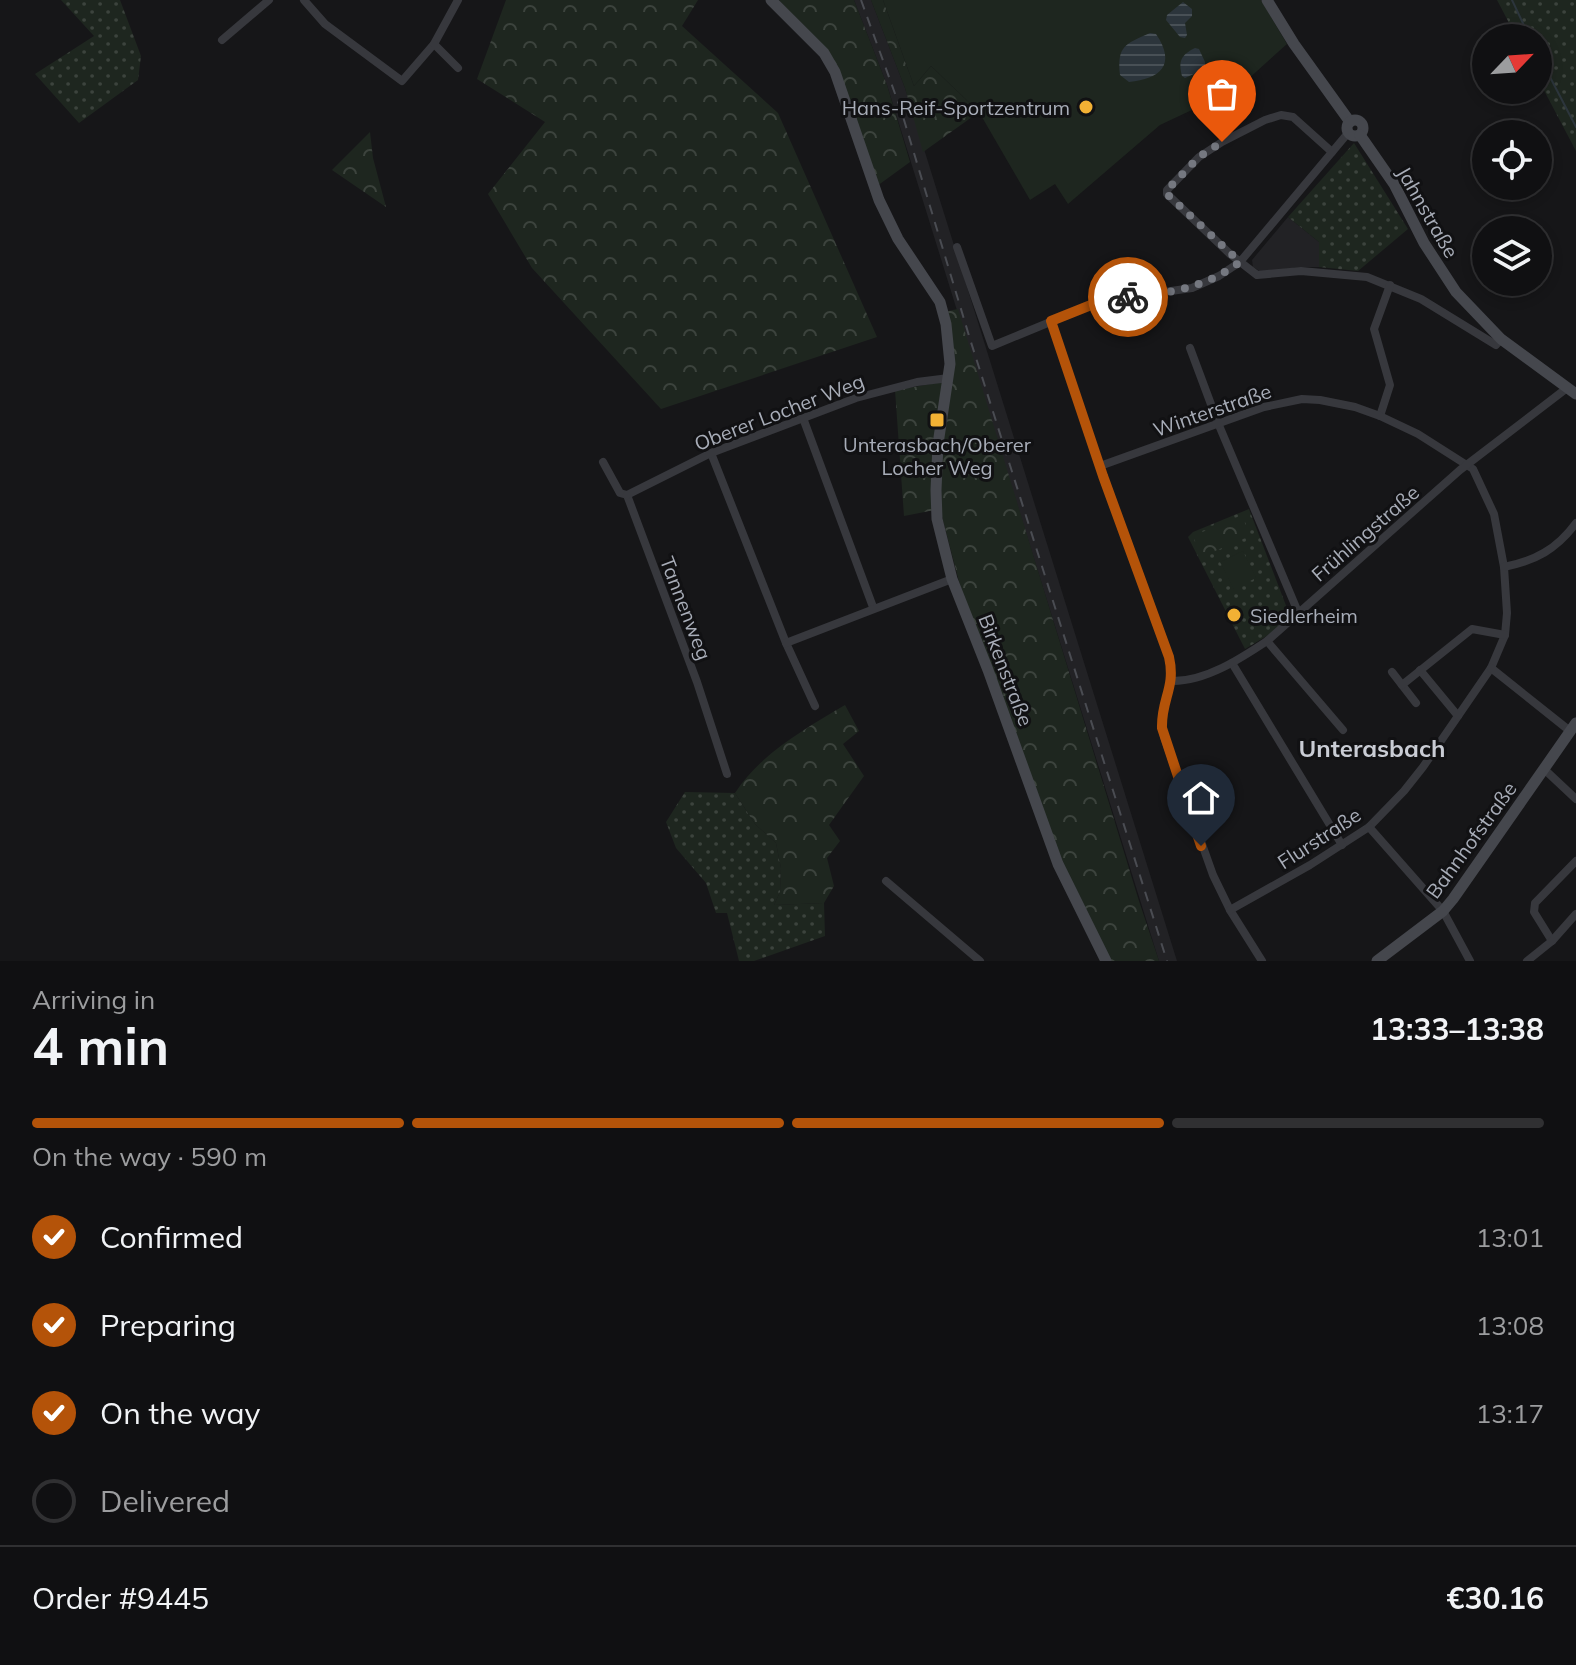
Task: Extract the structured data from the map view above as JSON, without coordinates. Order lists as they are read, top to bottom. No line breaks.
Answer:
{"streets":{"street":["Jahnstraße","Winterstraße","Oberer Locher Weg","Frühlingstraße","Tannenweg","Birkenstraße","Flurstraße","Bahnhofstraße"]},"crossings":[["Jahnstraße","Frühlingstraße"],["Winterstraße","Frühlingstraße"],["Winterstraße","Flurstraße"],["Oberer Locher Weg","Tannenweg"],["Oberer Locher Weg","Birkenstraße"],["Frühlingstraße","Flurstraße"]],"districts":["Unterasbach"],"places":{"other":["Hans-Reif-Sportzentrum","Siedlerheim"],"transit":["Unterasbach/Oberer Locher Weg"]},"north":"top right","page":{"heading":["4 min","Arriving in","13:33–13:38"],"panel":["Order #9445","€30.16"],"bar":"On the way · 590 m","list":[["Confirmed","13:01"],["Preparing","13:08"],["On the way","13:17"],"Delivered"]}}
